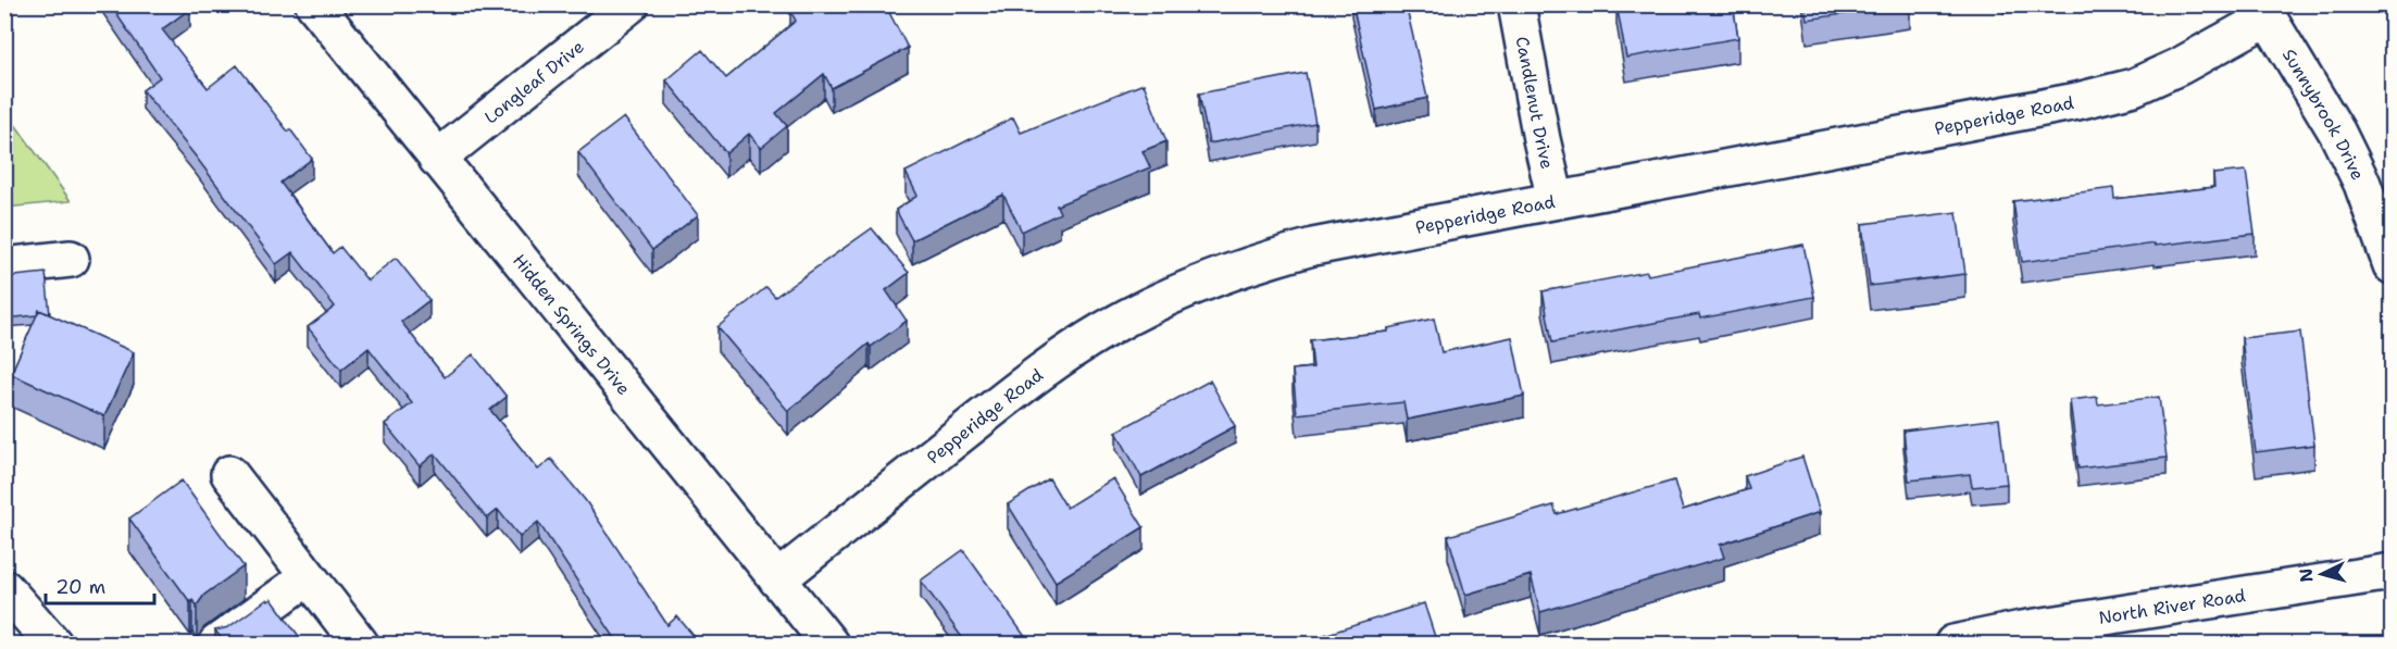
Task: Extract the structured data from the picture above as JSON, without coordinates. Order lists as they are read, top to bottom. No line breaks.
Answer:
{"streets":{"street":["Longleaf Drive","Candlenut Drive","Pepperidge Road","Sunnybrook Drive","Hidden Springs Drive","North River Road"]},"crossings":[["Longleaf Drive","Hidden Springs Drive"],["Candlenut Drive","Pepperidge Road"],["Pepperidge Road","Sunnybrook Drive"],["Pepperidge Road","Hidden Springs Drive"]],"scale_bar":"20 m","north":"left"}
